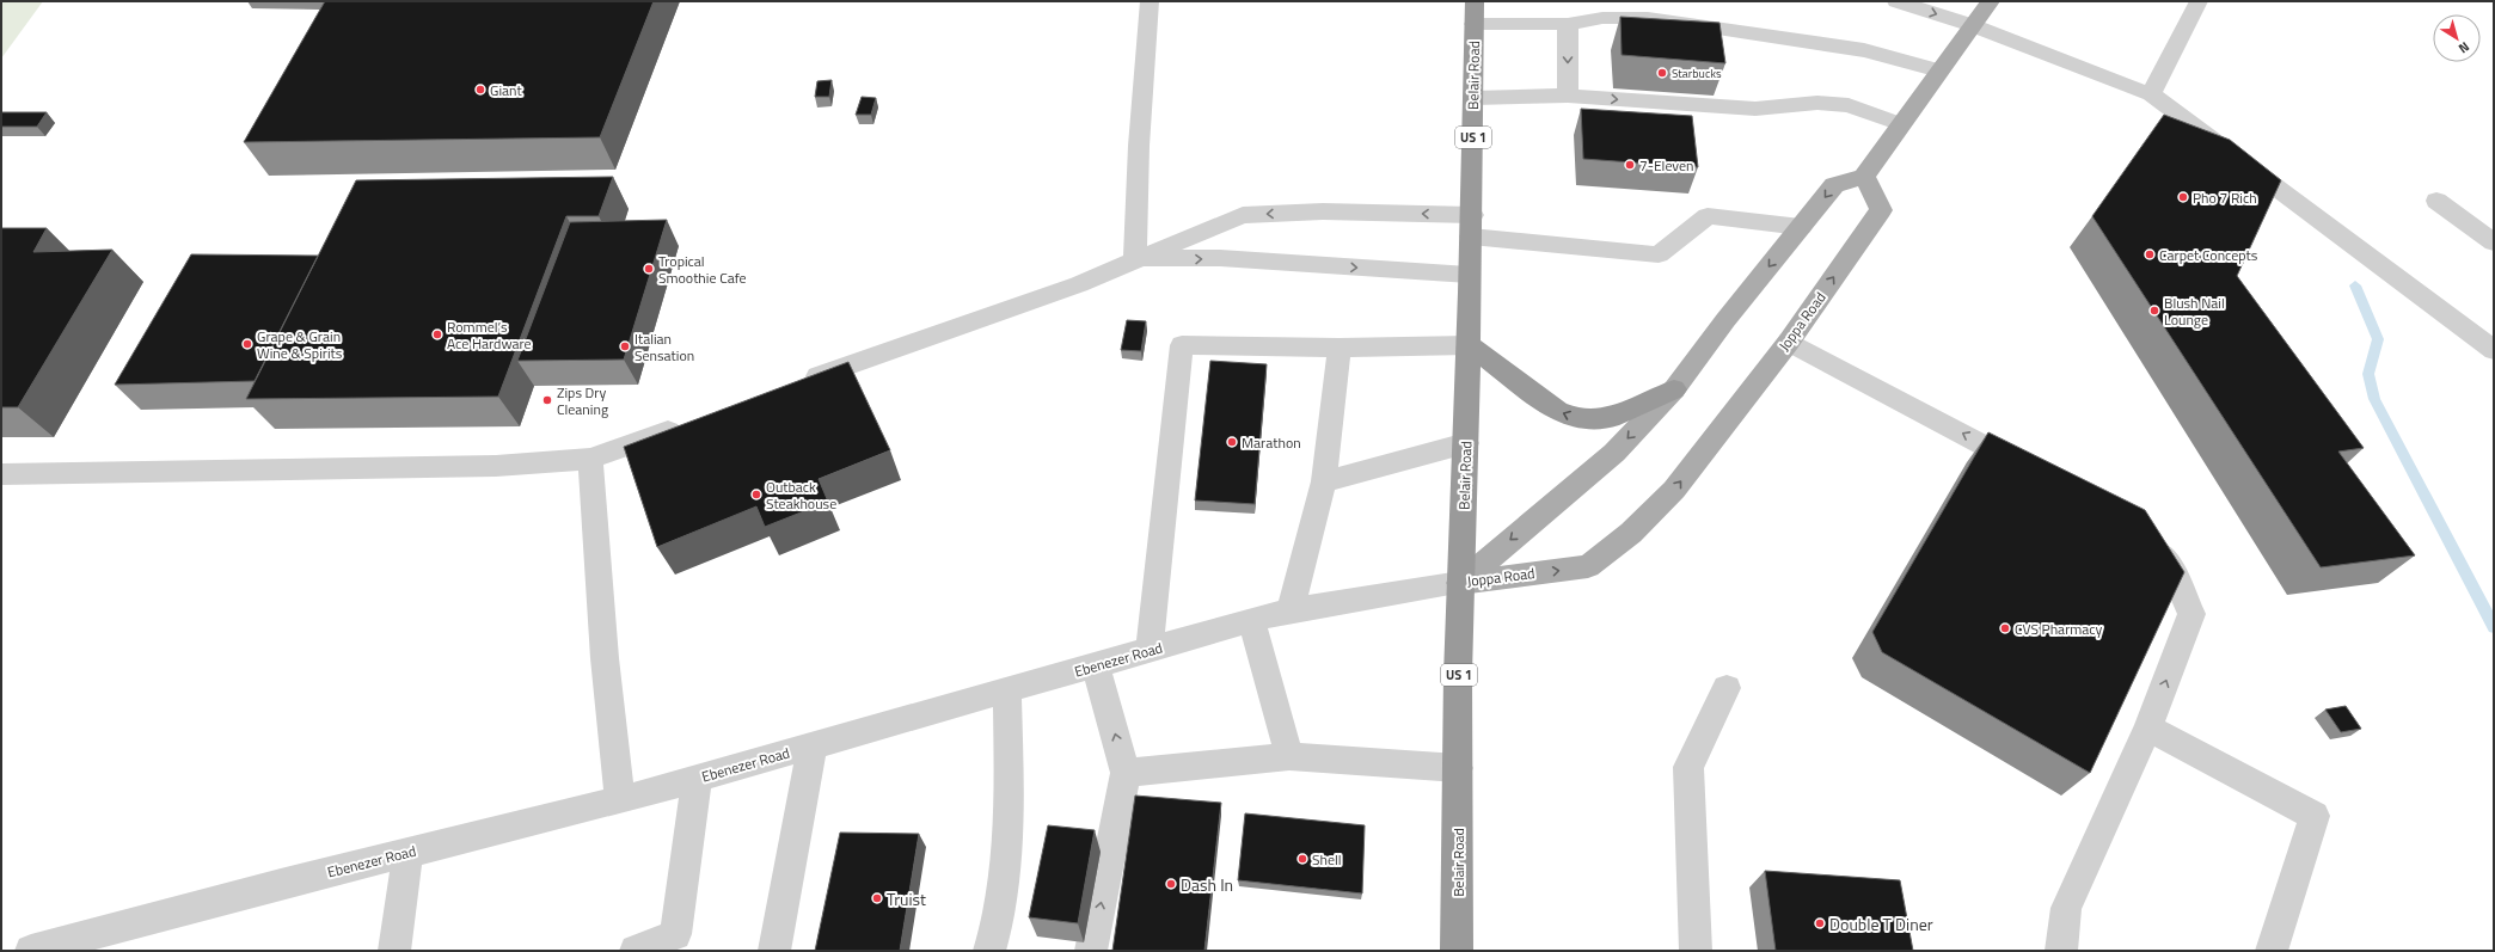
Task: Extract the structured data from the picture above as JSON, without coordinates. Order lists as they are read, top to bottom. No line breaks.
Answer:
{"streets":{"highway":["Belair Road","US 1"],"main road":["Joppa Road"],"street":["Ebenezer Road"]},"crossings":[["Belair Road","Joppa Road"],["Belair Road","Ebenezer Road"],["Joppa Road","Ebenezer Road"]],"places":["Starbucks","Giant","7-Eleven","Pho 7 Rich","Carpet Concepts","Tropical Smoothie Cafe","Blush Nail Lounge","Rommel’s Ace Hardware","Grape & Grain Wine & Spirits","Italian Sensation","Zips Dry Cleaning","Marathon","Outback Steakhouse","CVS Pharmacy","Shell","Dash In","Truist","Double T Diner"],"north":"bottom right"}
